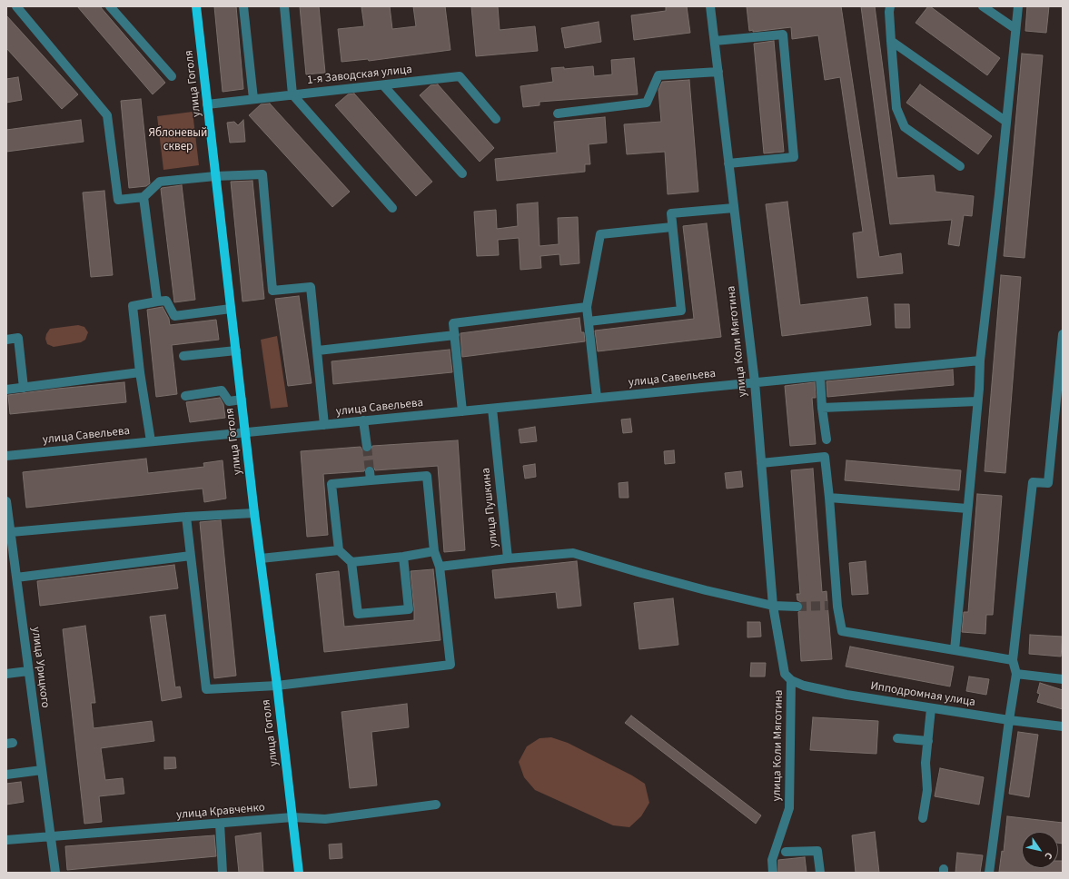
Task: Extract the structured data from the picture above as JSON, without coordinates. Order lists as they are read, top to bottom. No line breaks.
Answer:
{"streets":{"main road":["улица Гоголя"],"street":["1-я Заводская улица","улица Коли Мяготина","улица Савельева","улица Пушкина","улица Урицкого","Ипподромная улица","улица Кравченко"]},"crossings":[["1-я Заводская улица","улица Гоголя"],["улица Гоголя","улица Савельева"],["улица Гоголя","улица Кравченко"],["улица Коли Мяготина","улица Савельева"],["улица Коли Мяготина","Ипподромная улица"],["улица Савельева","улица Пушкина"],["улица Урицкого","улица Кравченко"]],"parks":["Яблоневый сквер"],"north":"bottom right"}
